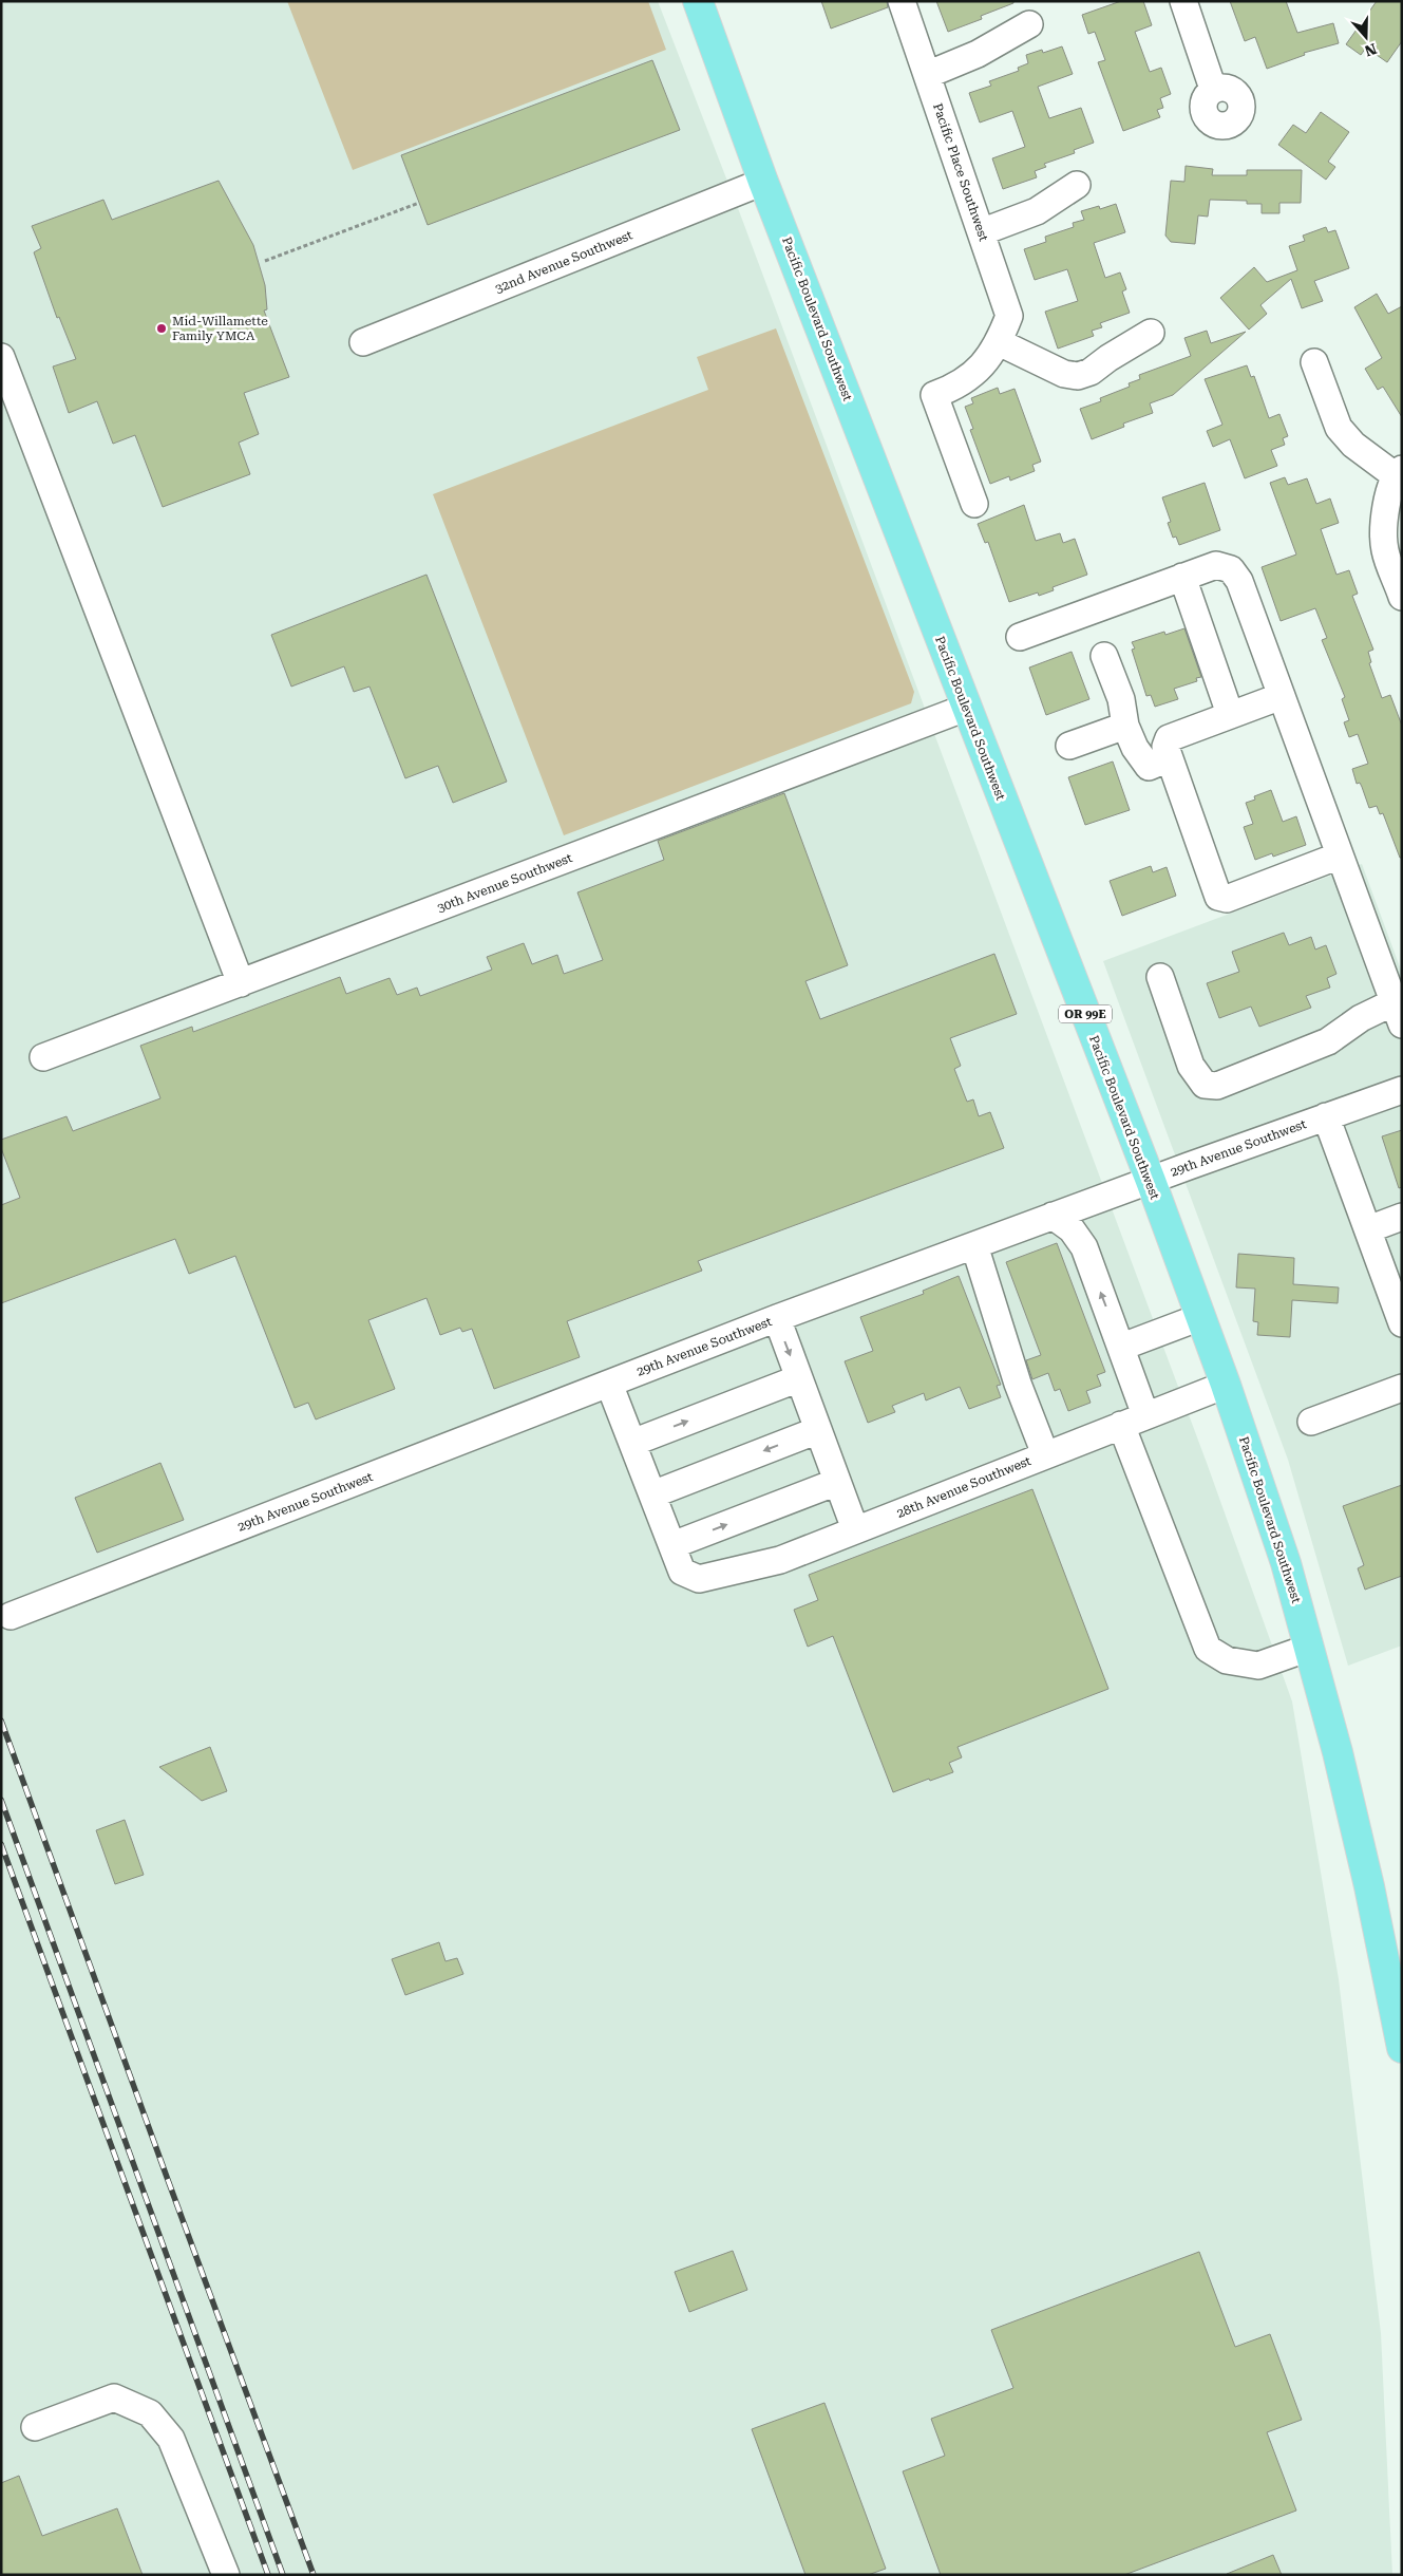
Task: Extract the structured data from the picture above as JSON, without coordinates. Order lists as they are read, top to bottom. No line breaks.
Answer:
{"streets":{"main road":["Pacific Boulevard Southwest","OR 99E"],"street":["Pacific Place Southwest","32nd Avenue Southwest","30th Avenue Southwest","29th Avenue Southwest","28th Avenue Southwest"]},"crossings":[["32nd Avenue Southwest","Pacific Boulevard Southwest"],["Pacific Boulevard Southwest","30th Avenue Southwest"],["Pacific Boulevard Southwest","29th Avenue Southwest"],["Pacific Boulevard Southwest","28th Avenue Southwest"]],"places":["Mid-Willamette Family YMCA"],"north":"bottom"}
